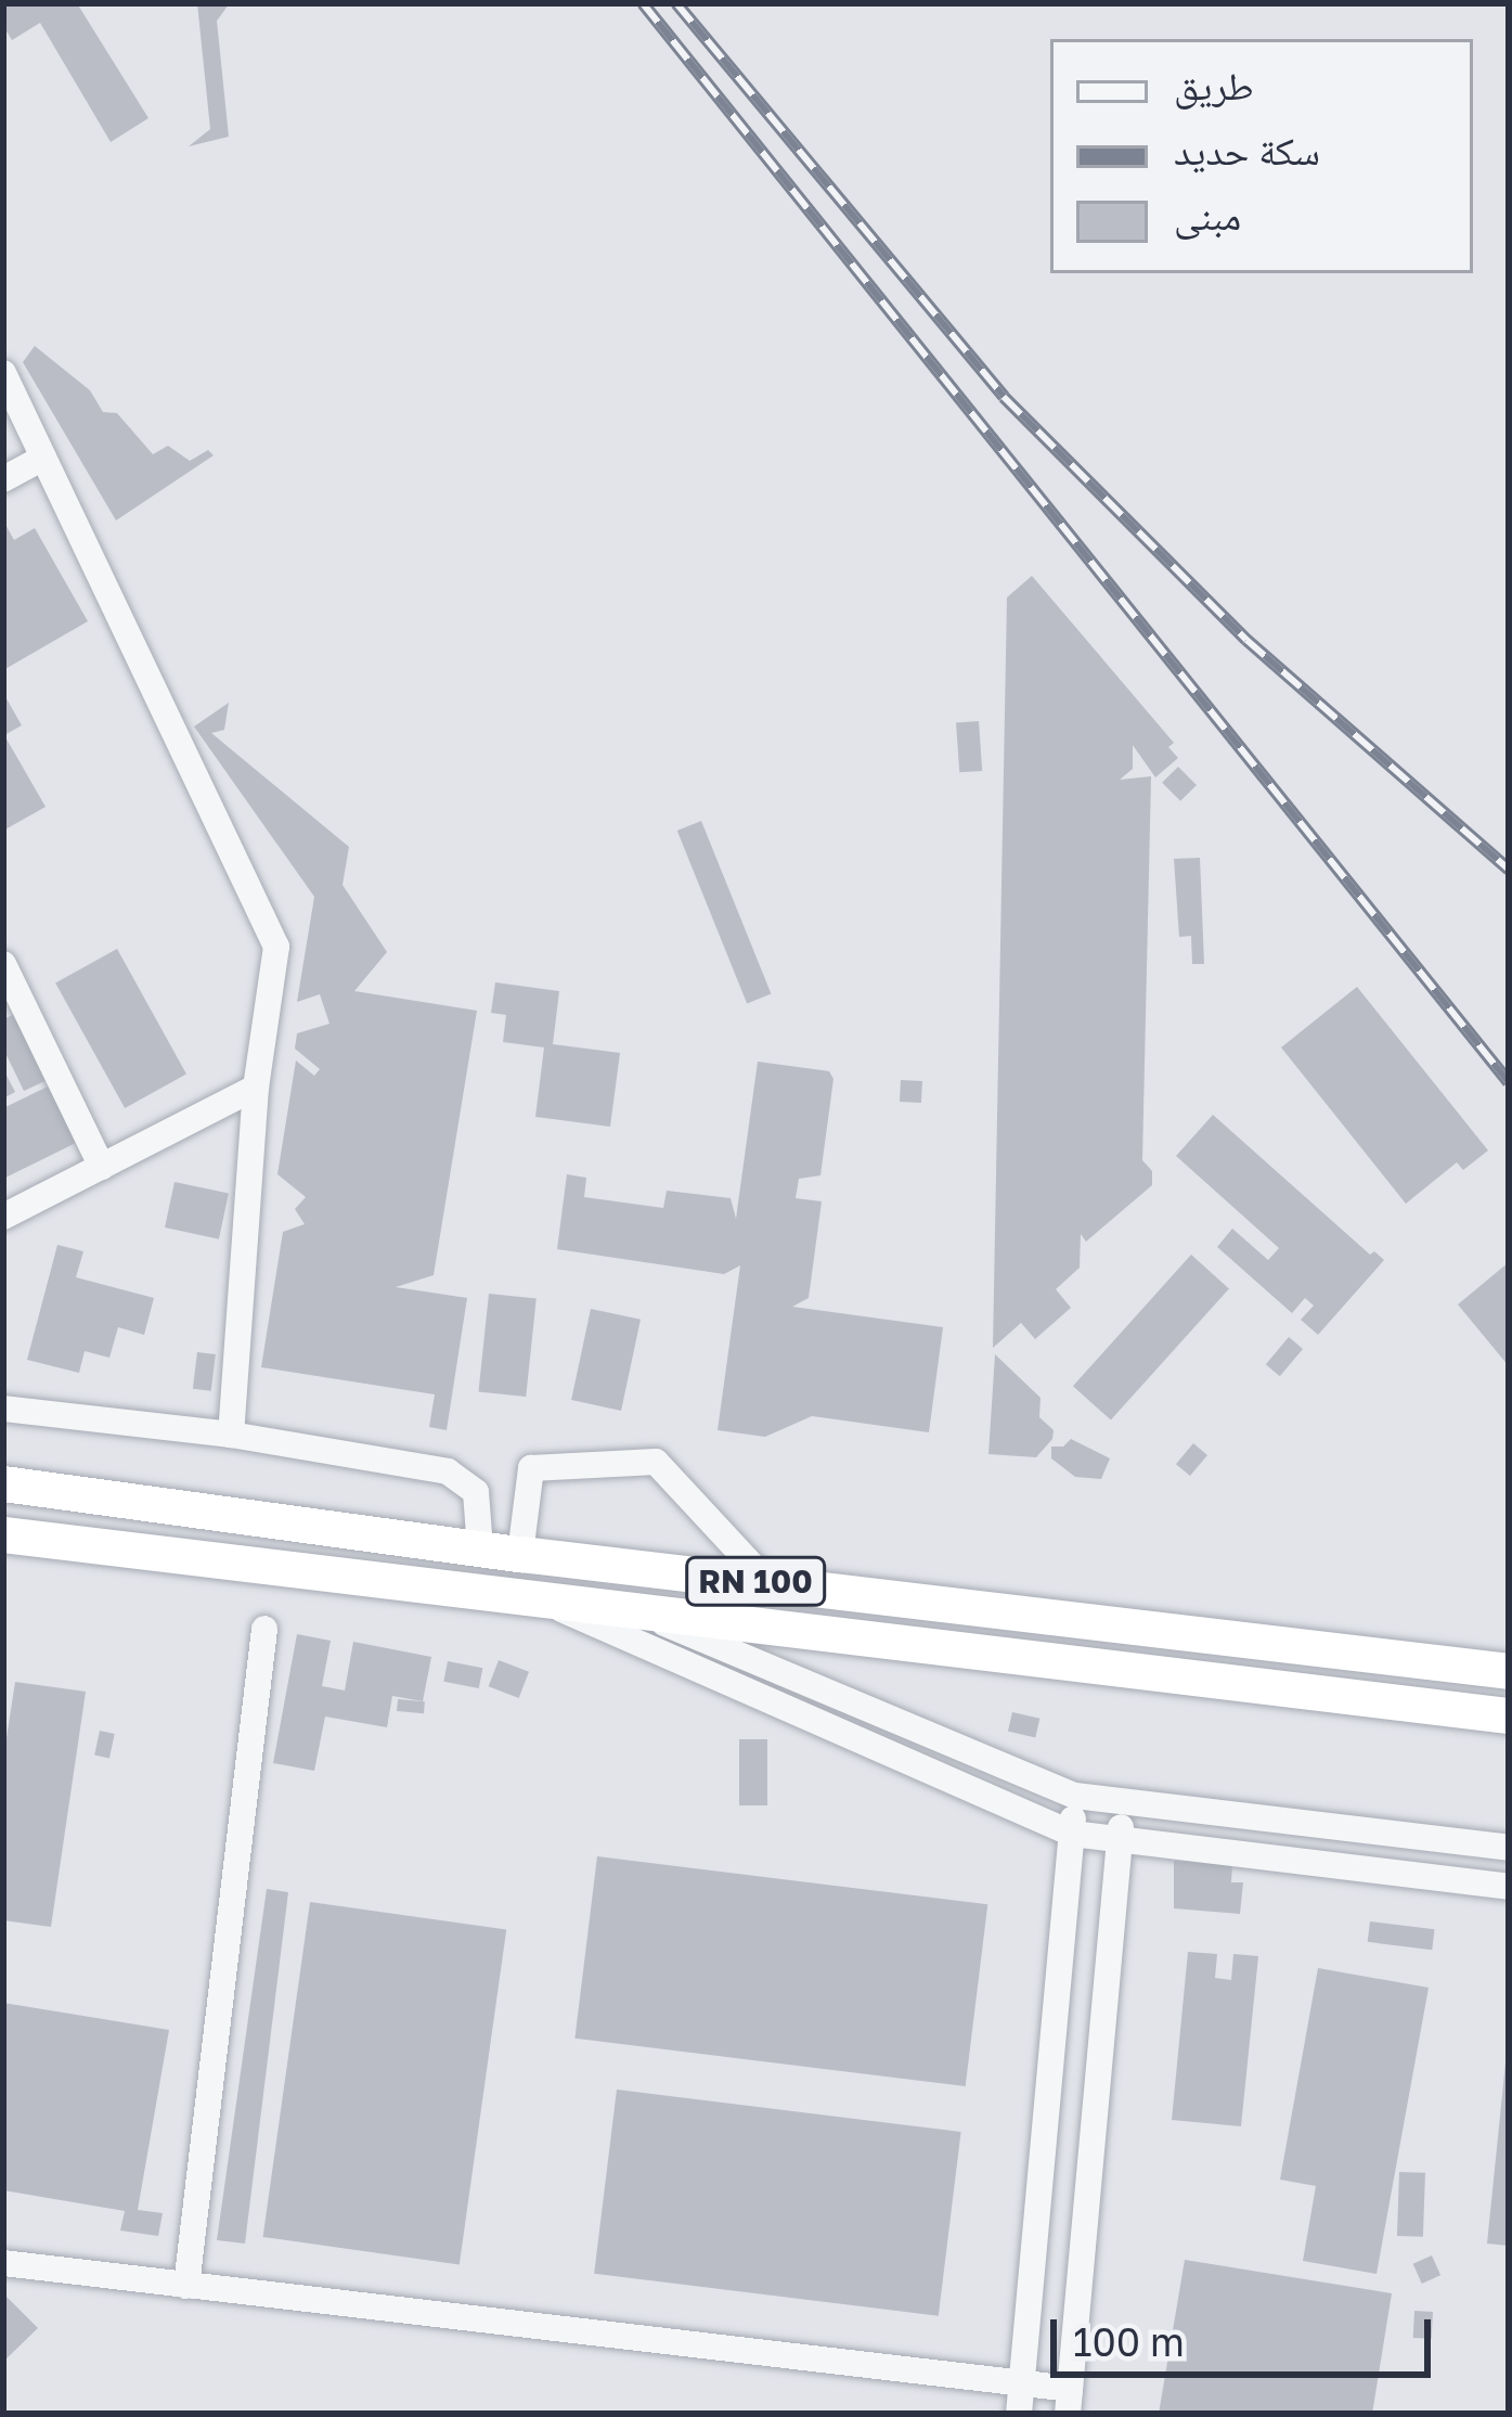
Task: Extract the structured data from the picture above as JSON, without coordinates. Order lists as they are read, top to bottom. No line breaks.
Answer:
{"streets":{"highway":["RN 100"]},"legend":["طريق","سكة حديد","مبنى"],"scale_bar":"100 m"}
